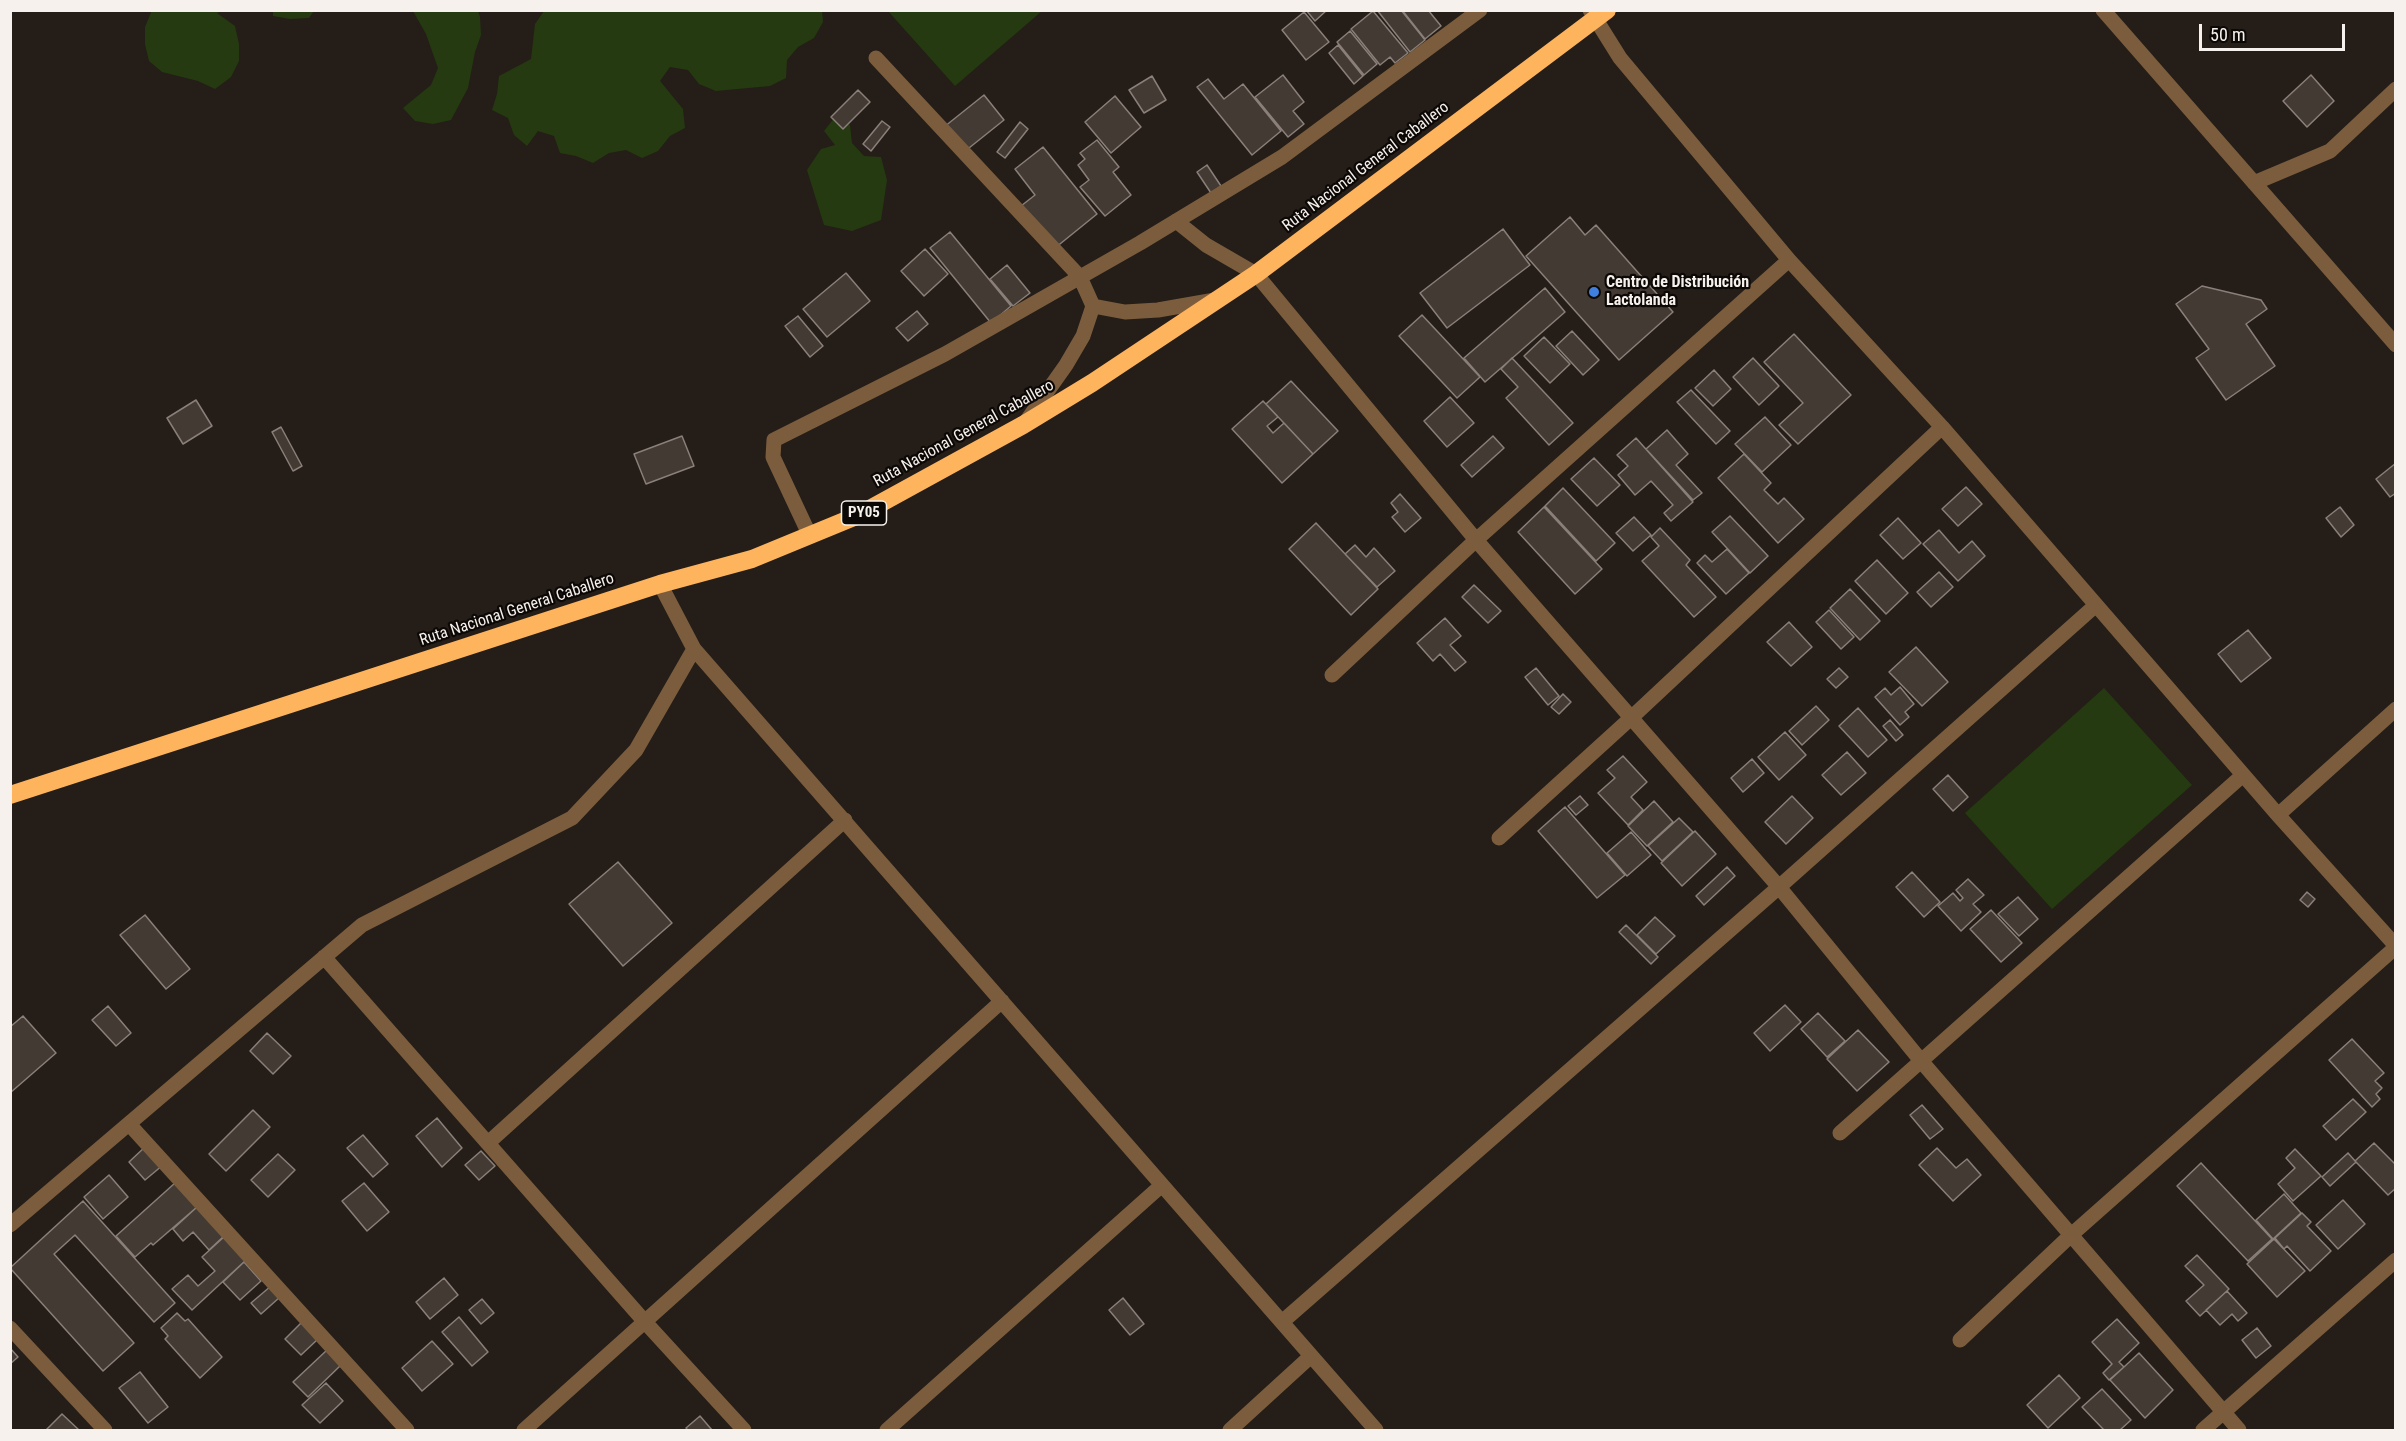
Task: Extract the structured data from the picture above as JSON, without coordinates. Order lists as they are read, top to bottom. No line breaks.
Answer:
{"streets":{"highway":["Ruta Nacional General Caballero","PY05"]},"places":["Centro de Distribución Lactolanda"],"scale_bar":"50 m"}
